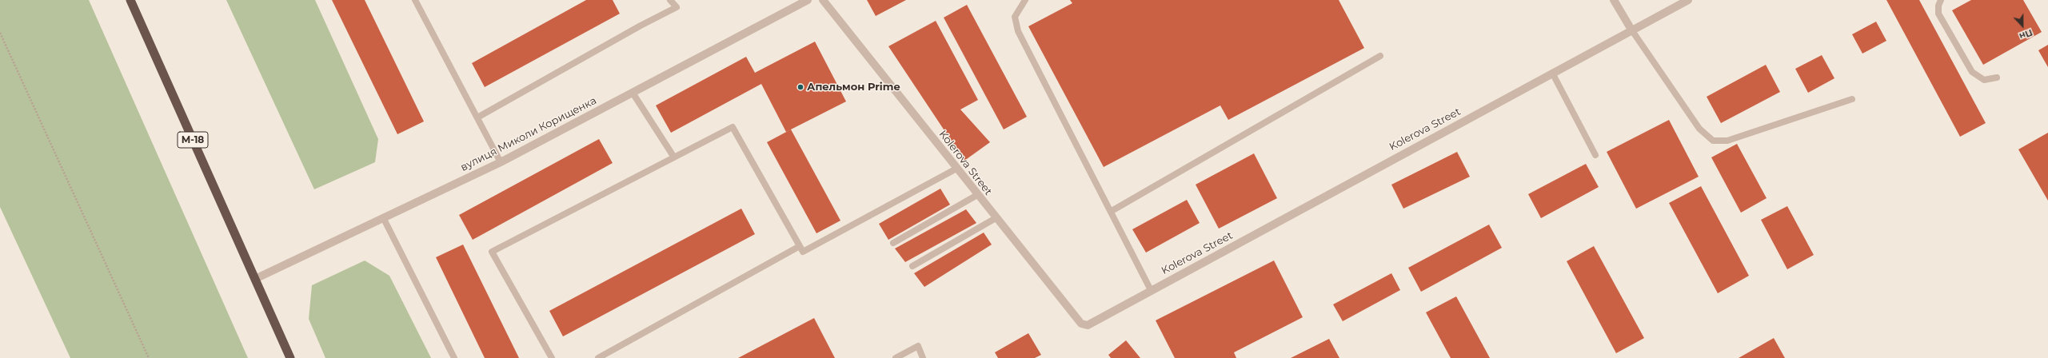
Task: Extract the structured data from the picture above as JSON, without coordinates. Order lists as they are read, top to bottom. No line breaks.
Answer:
{"streets":{"highway":["М-18"],"street":["Kolerova Street","вулиця Миколи Корищенка"]},"crossings":[["вулиця Миколи Корищенка","М-18"]],"places":["Апельмон Prime"],"north":"bottom"}
